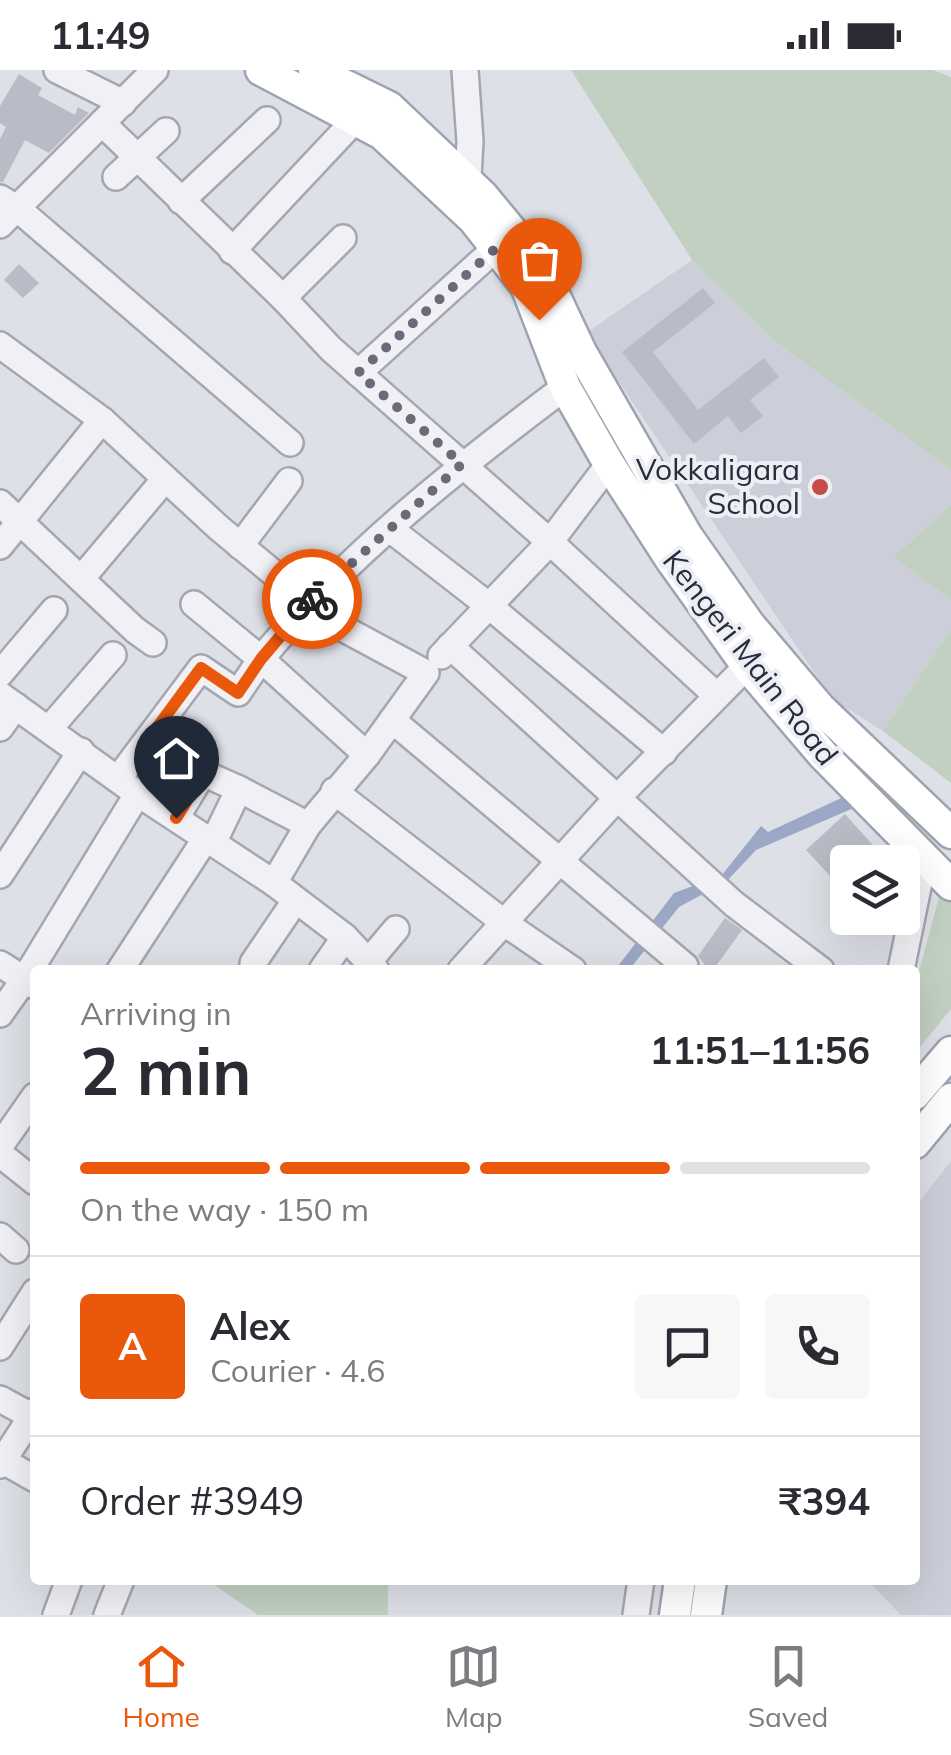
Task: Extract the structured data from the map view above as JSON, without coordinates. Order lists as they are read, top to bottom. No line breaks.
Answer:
{"streets":{"main road":["Kengeri Main Road"]},"places":["Vokkaligara School"],"page":{"status":"11:49","heading":["2 min","Arriving in","11:51–11:56"],"panel":["Alex","Courier · 4.6","Order #3949","₹394"],"bar":"On the way · 150 m","round":"A","tabs":["Home","Map","Saved"]}}
